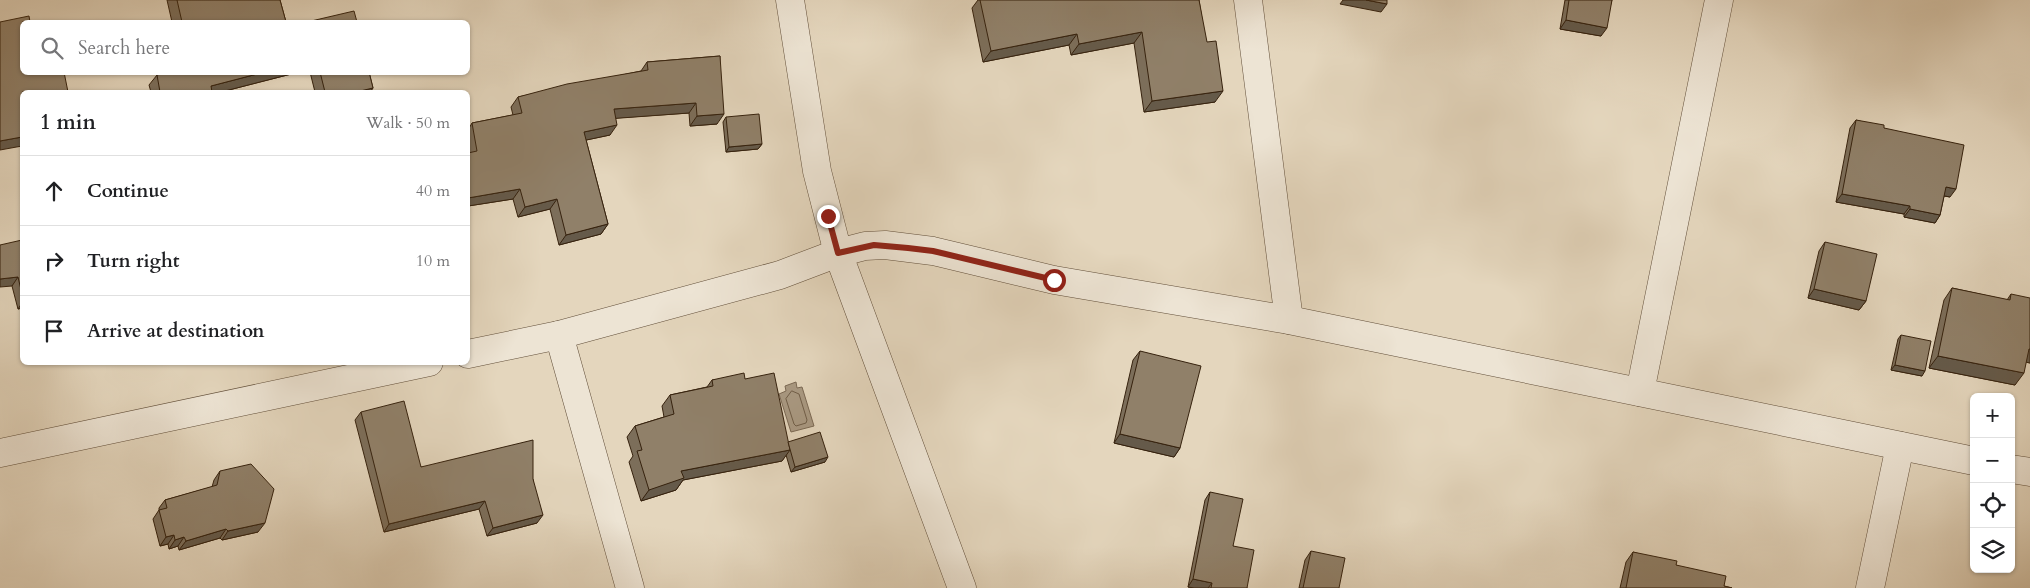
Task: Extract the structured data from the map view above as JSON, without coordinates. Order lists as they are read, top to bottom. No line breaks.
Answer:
{"page":{"search":"Search here","heading":["1 min","Walk · 50 m"],"list":[["Continue","40 m"],["Turn right","10 m"],"Arrive at destination"],"map_buttons":["+","−"]}}
